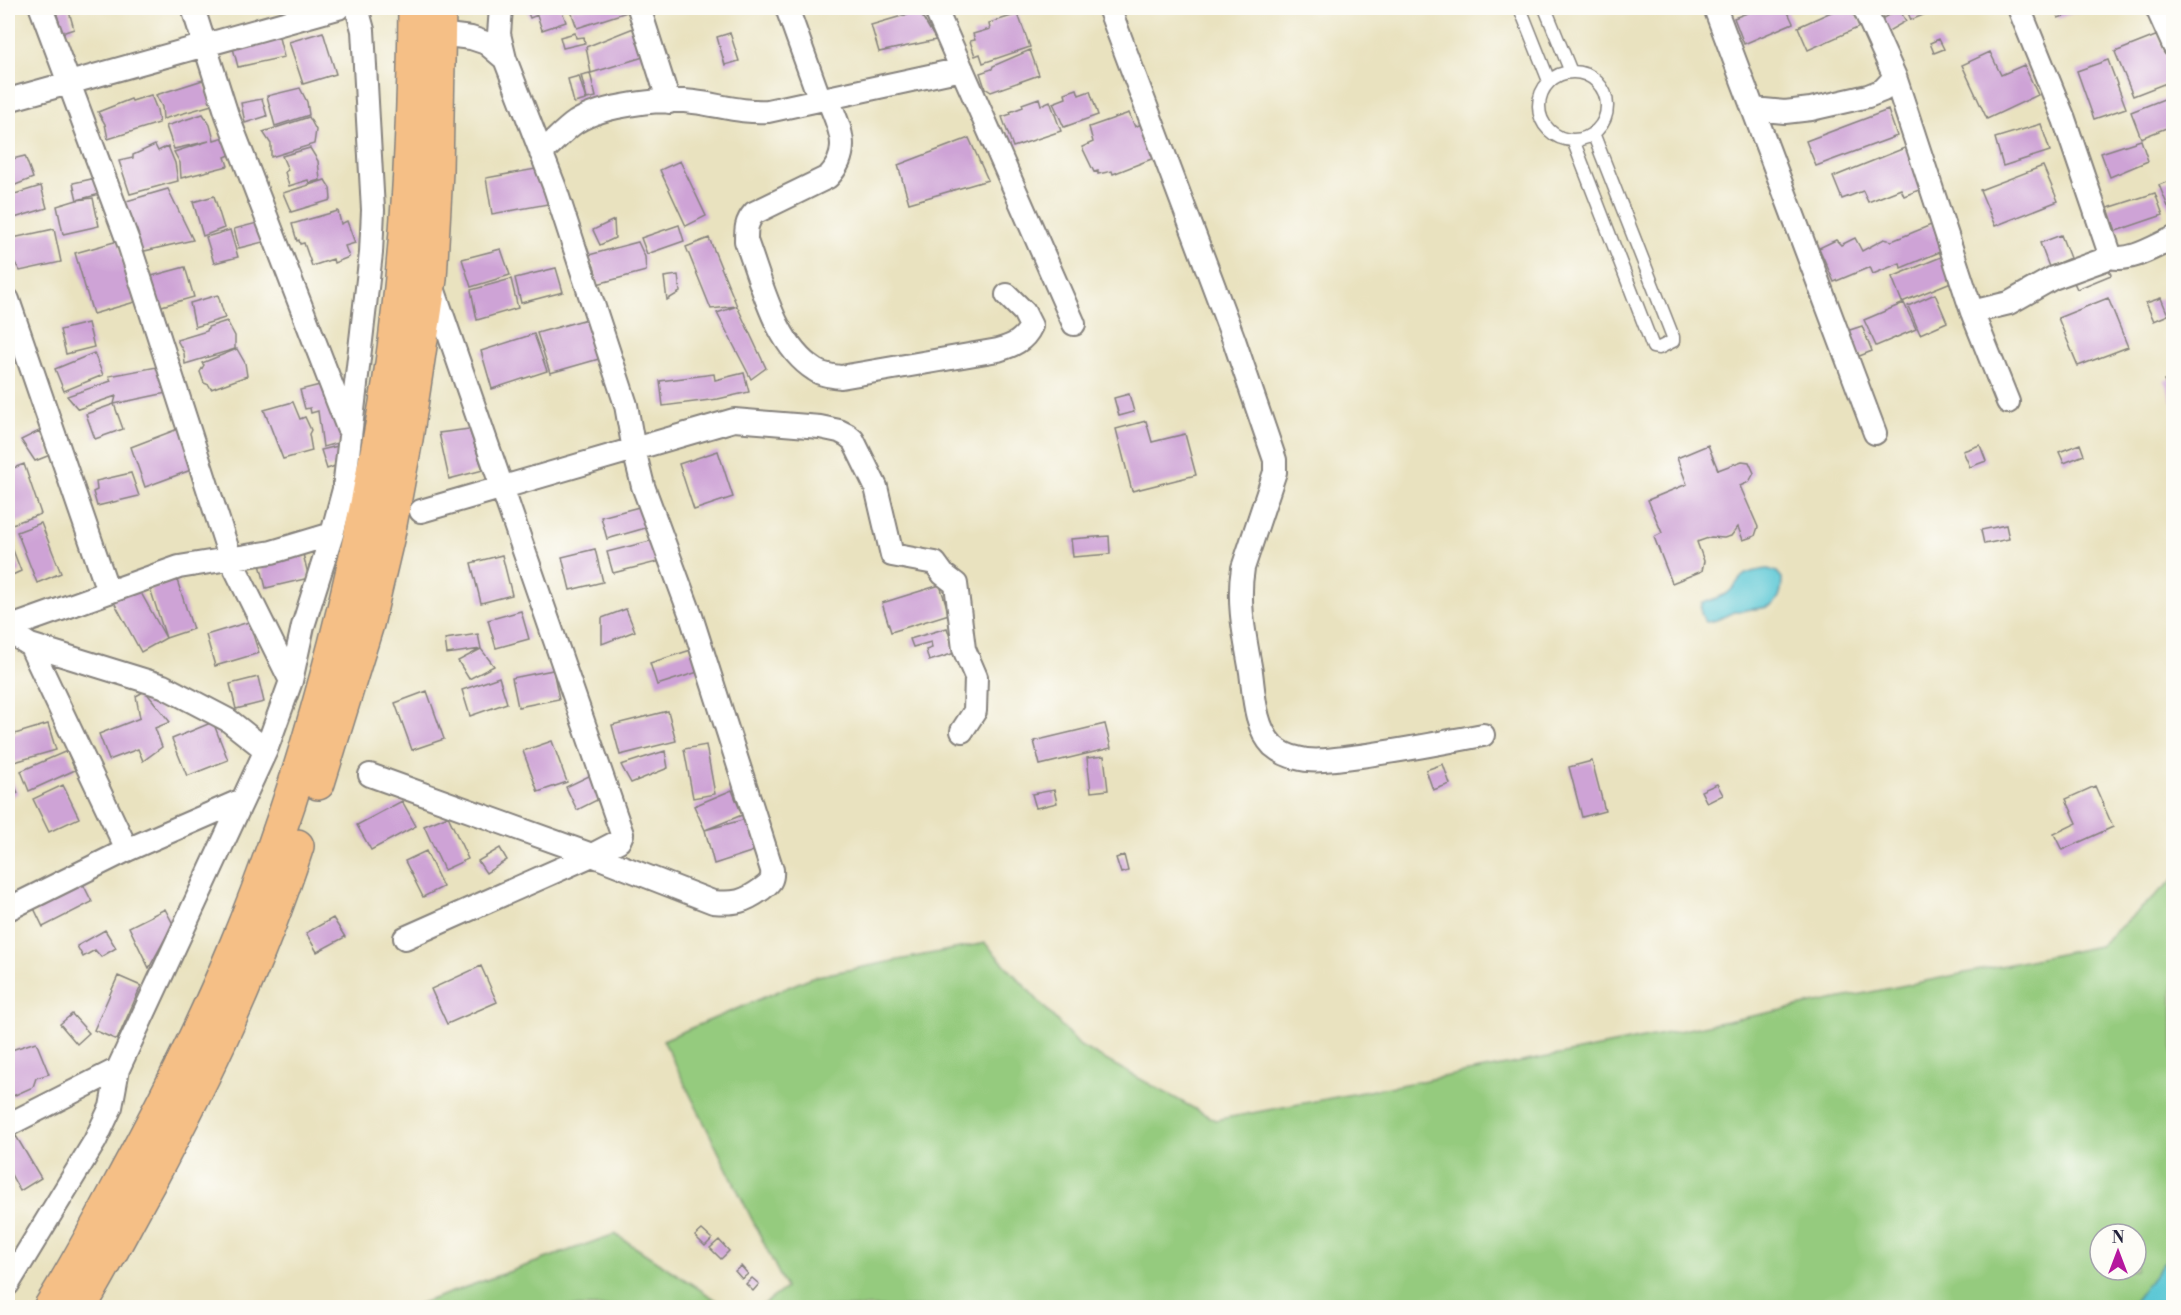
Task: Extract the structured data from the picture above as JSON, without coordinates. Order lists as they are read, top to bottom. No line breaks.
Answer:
{"north":"top"}
